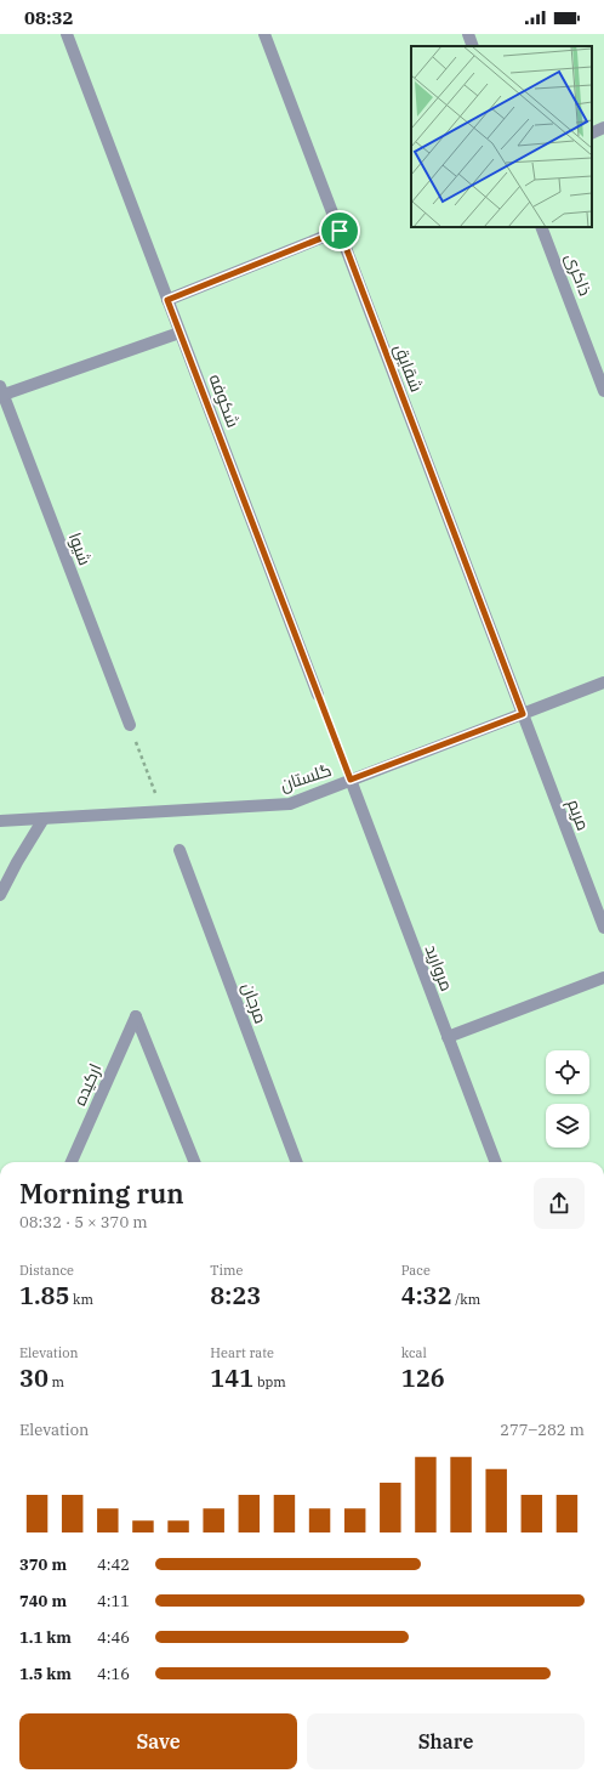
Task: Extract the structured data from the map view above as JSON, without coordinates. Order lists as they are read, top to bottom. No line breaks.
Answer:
{"streets":{"street":["ذاکری","شقایق","شکوفه","شیوا","گلستان","مریم","مروارید","مرجان","ارکیده"]},"crossings":[["شقایق","گلستان"],["شقایق","مریم"],["گلستان","مریم"],["گلستان","مروارید"]],"page":{"status":"08:32","heading":["Morning run","08:32 · 5 × 370 m"],"stats":[["Distance","1.85 km"],["Time","8:23"],["Pace","4:32 /km"],["Elevation","30 m"],["Heart rate","141 bpm"],["kcal","126"]],"chart":["Elevation","277–282 m"],"list":[{"name":"370 m","note":"4:42"},{"name":"740 m","note":"4:11"},{"name":"1.1 km","note":"4:46"},{"name":"1.5 km","note":"4:16"}],"buttons":["Save","Share"]}}
